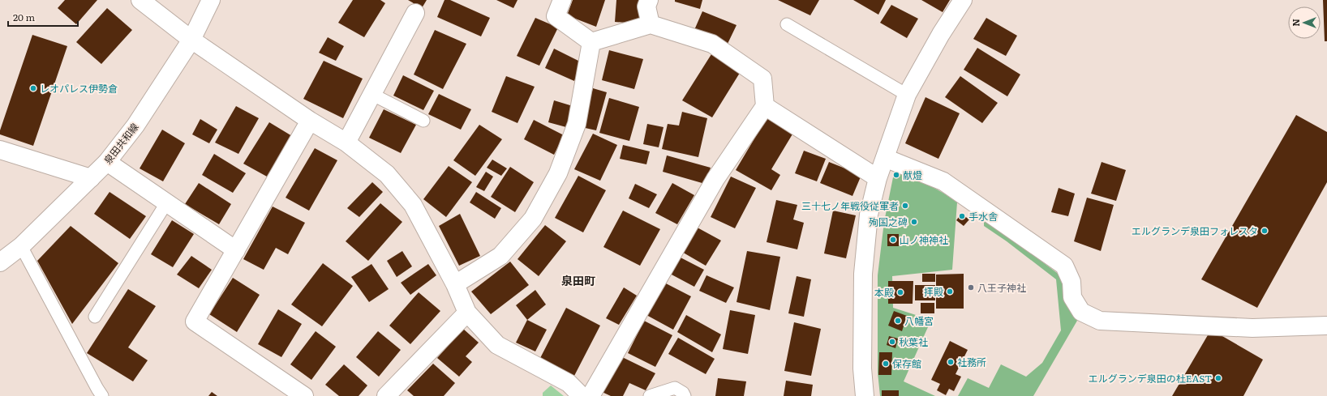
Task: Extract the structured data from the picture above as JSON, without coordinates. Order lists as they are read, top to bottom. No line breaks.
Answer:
{"streets":{"street":["泉田共和線"]},"districts":["泉田町"],"places":["レオパレス伊勢倉","献燈","三十七ノ年戦役従軍者","手水舎","殉国之碑","エルグランデ泉田フォレスタ","山ノ神神社","八王子神社","拝殿","本殿","八幡宮","秋葉社","社務所","保存館","エルグランデ泉田の杜EAST"],"scale_bar":"20 m","north":"left"}
